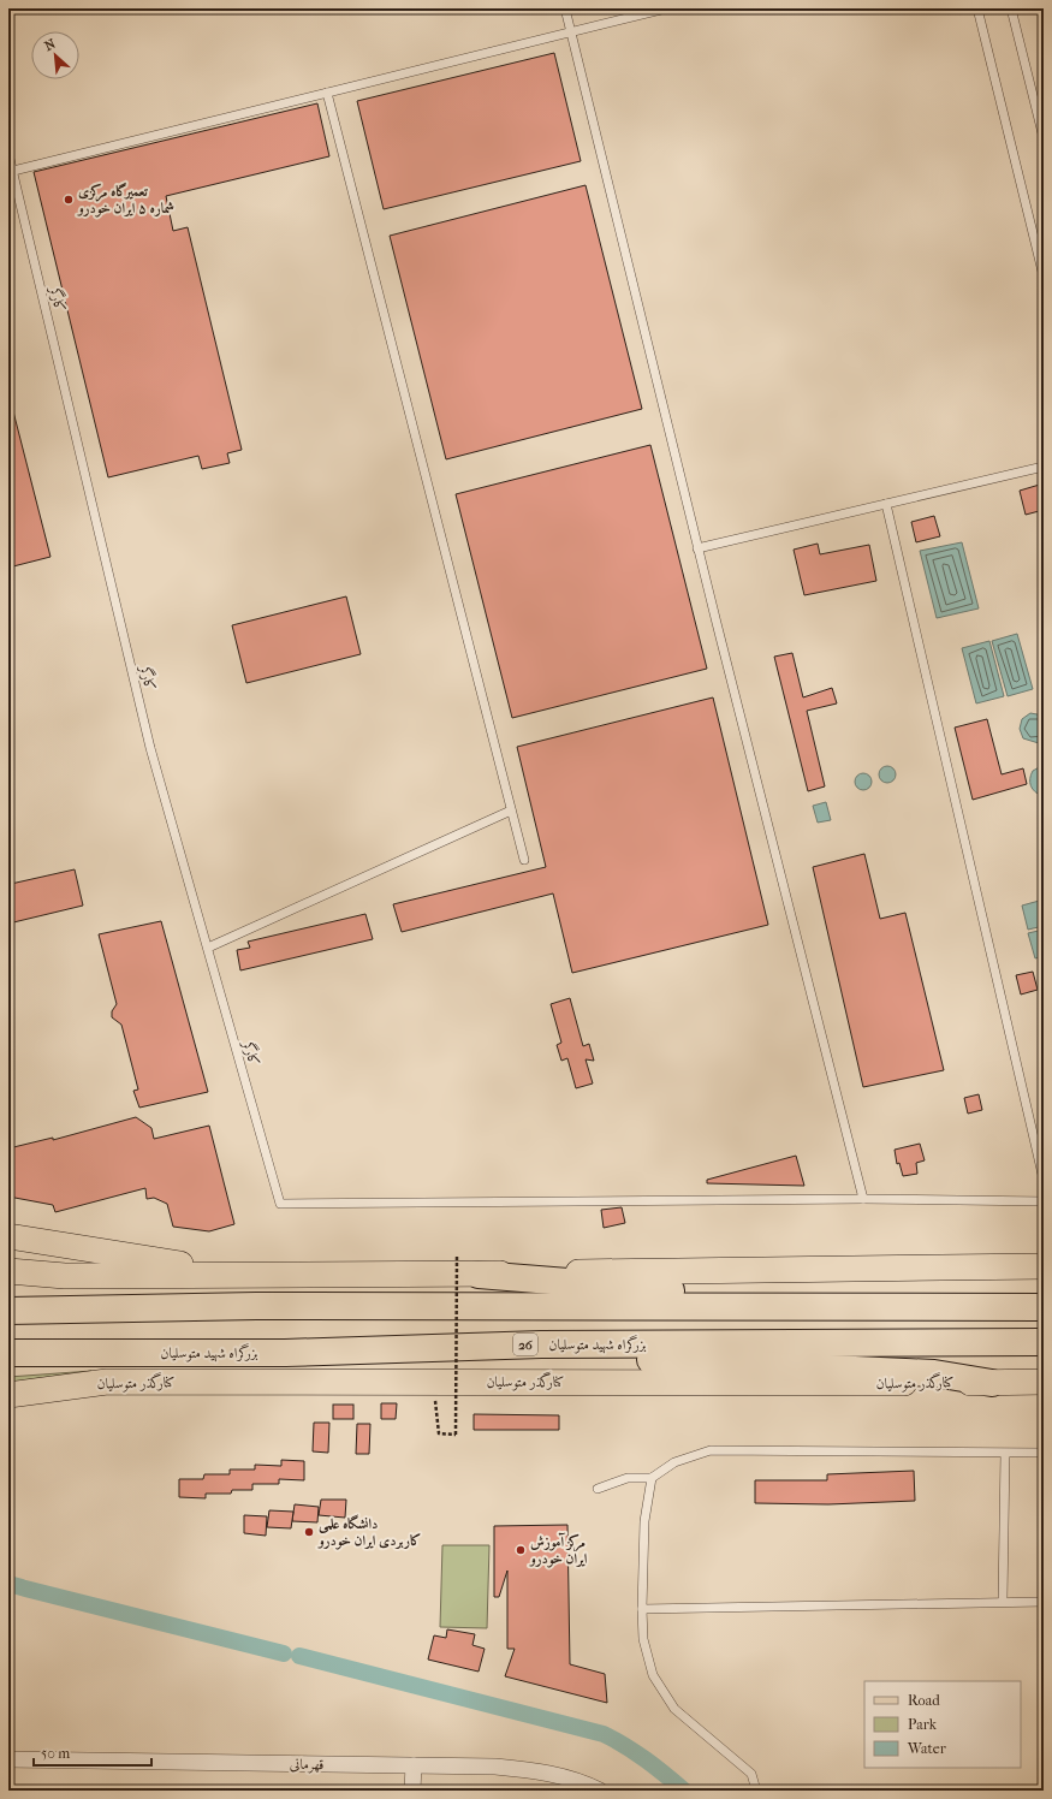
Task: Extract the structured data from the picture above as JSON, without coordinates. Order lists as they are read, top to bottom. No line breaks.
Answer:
{"streets":{"highway":["26","بزرگراه شهید متوسلیان"],"main road":["کنارگذر متوسلیان"],"street":["قهرمانی"],"lane":["کارگر"]},"places":["تعمیرگاه مرکزی شماره ۵ ایران خودرو","دانشگاه علمی کاربردی ایران خودرو","مرکز آموزش ایران خودرو"],"legend":["Road","Park","Water"],"scale_bar":"50 m","north":"top left"}
